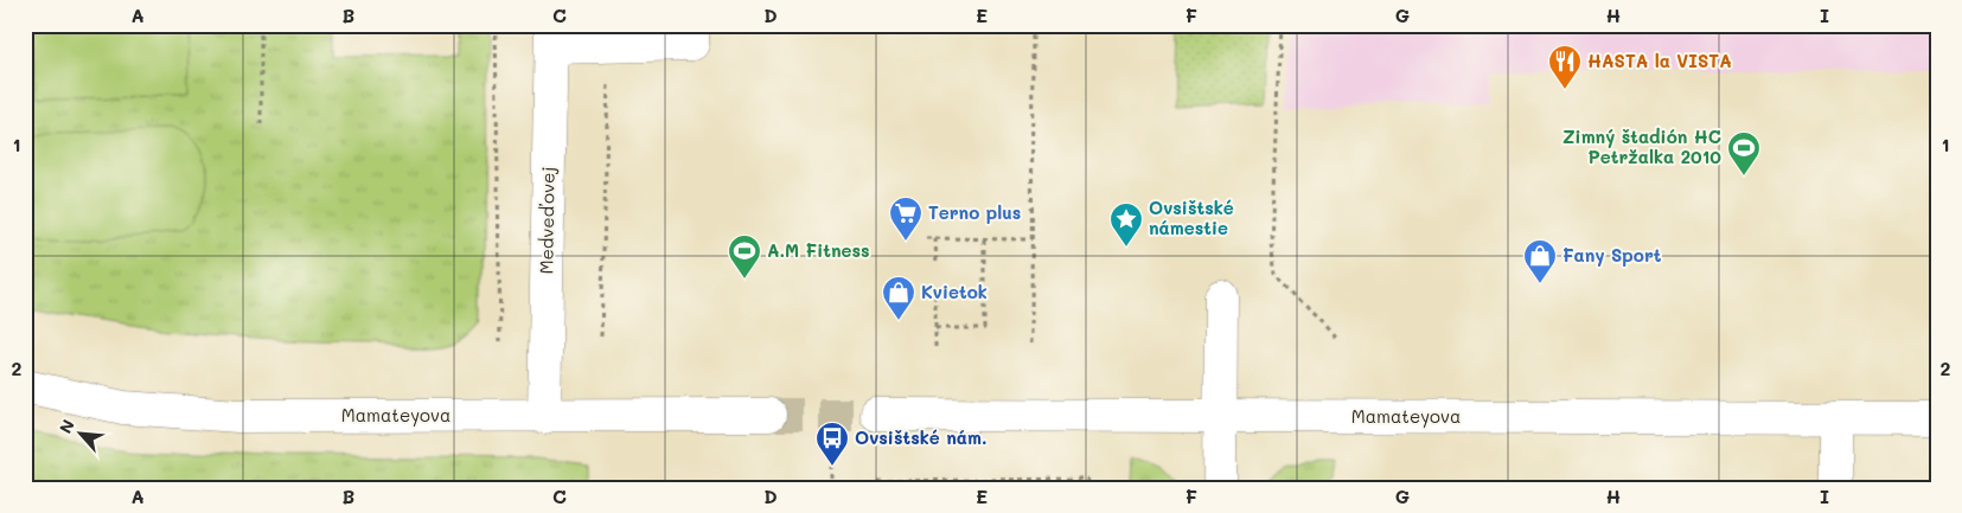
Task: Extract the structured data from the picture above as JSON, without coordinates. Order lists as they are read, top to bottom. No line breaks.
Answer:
{"streets":{"street":["Medveďovej","Mamateyova"]},"crossings":[["Medveďovej","Mamateyova"]],"places":{"restaurant":["HASTA la VISTA"],"sports":["Zimný štadión HC Petržalka 2010","A.M Fitness"],"supermarket":["Terno plus"],"place":["Ovsištské námestie"],"shop":["Fany Sport","Kvietok"],"bus stop":["Ovsištské nám."]},"north":"top left","grid":{"columns":["A","B","C","D","E","F","G","H","I"],"rows":["1","2"]}}
